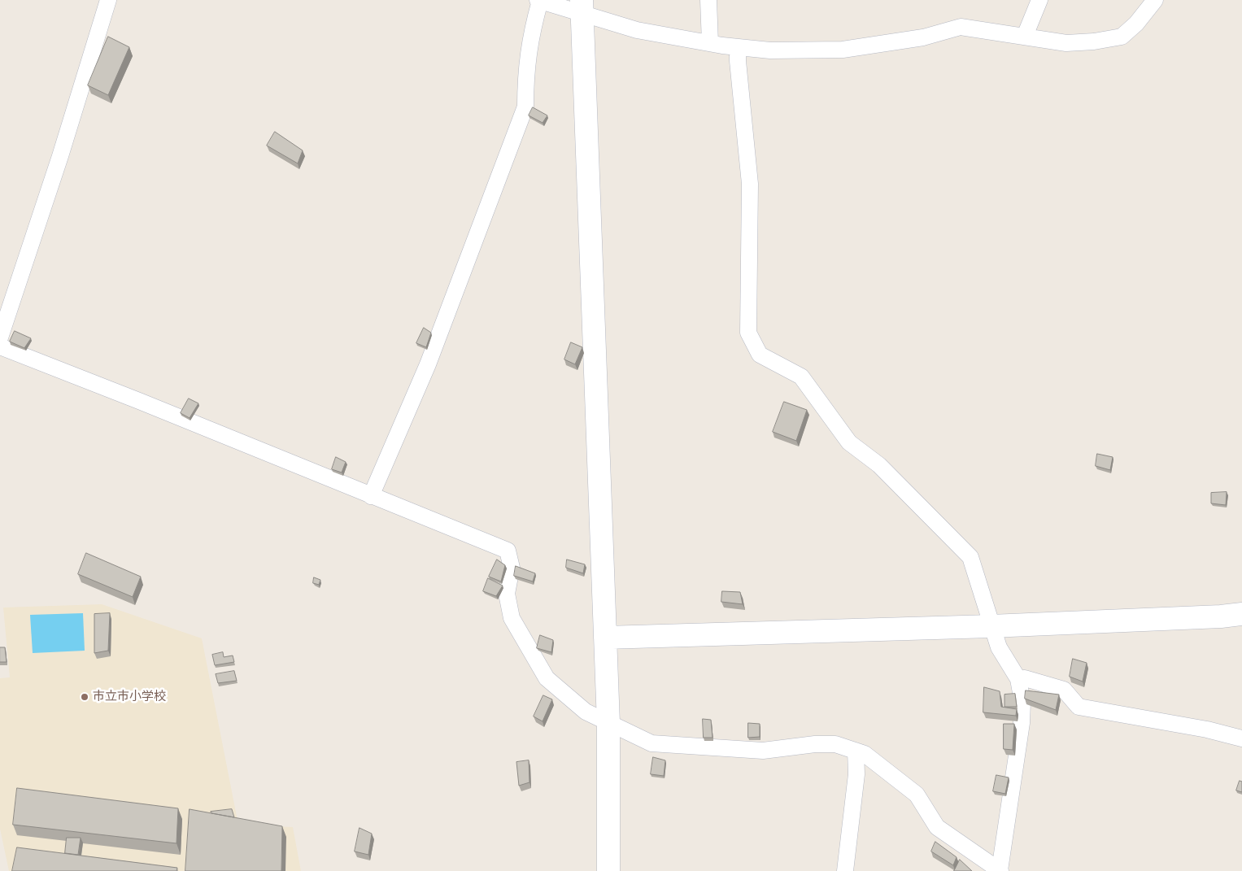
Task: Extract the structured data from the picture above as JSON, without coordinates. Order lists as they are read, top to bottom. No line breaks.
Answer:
{"places":["市立市小学校"]}
